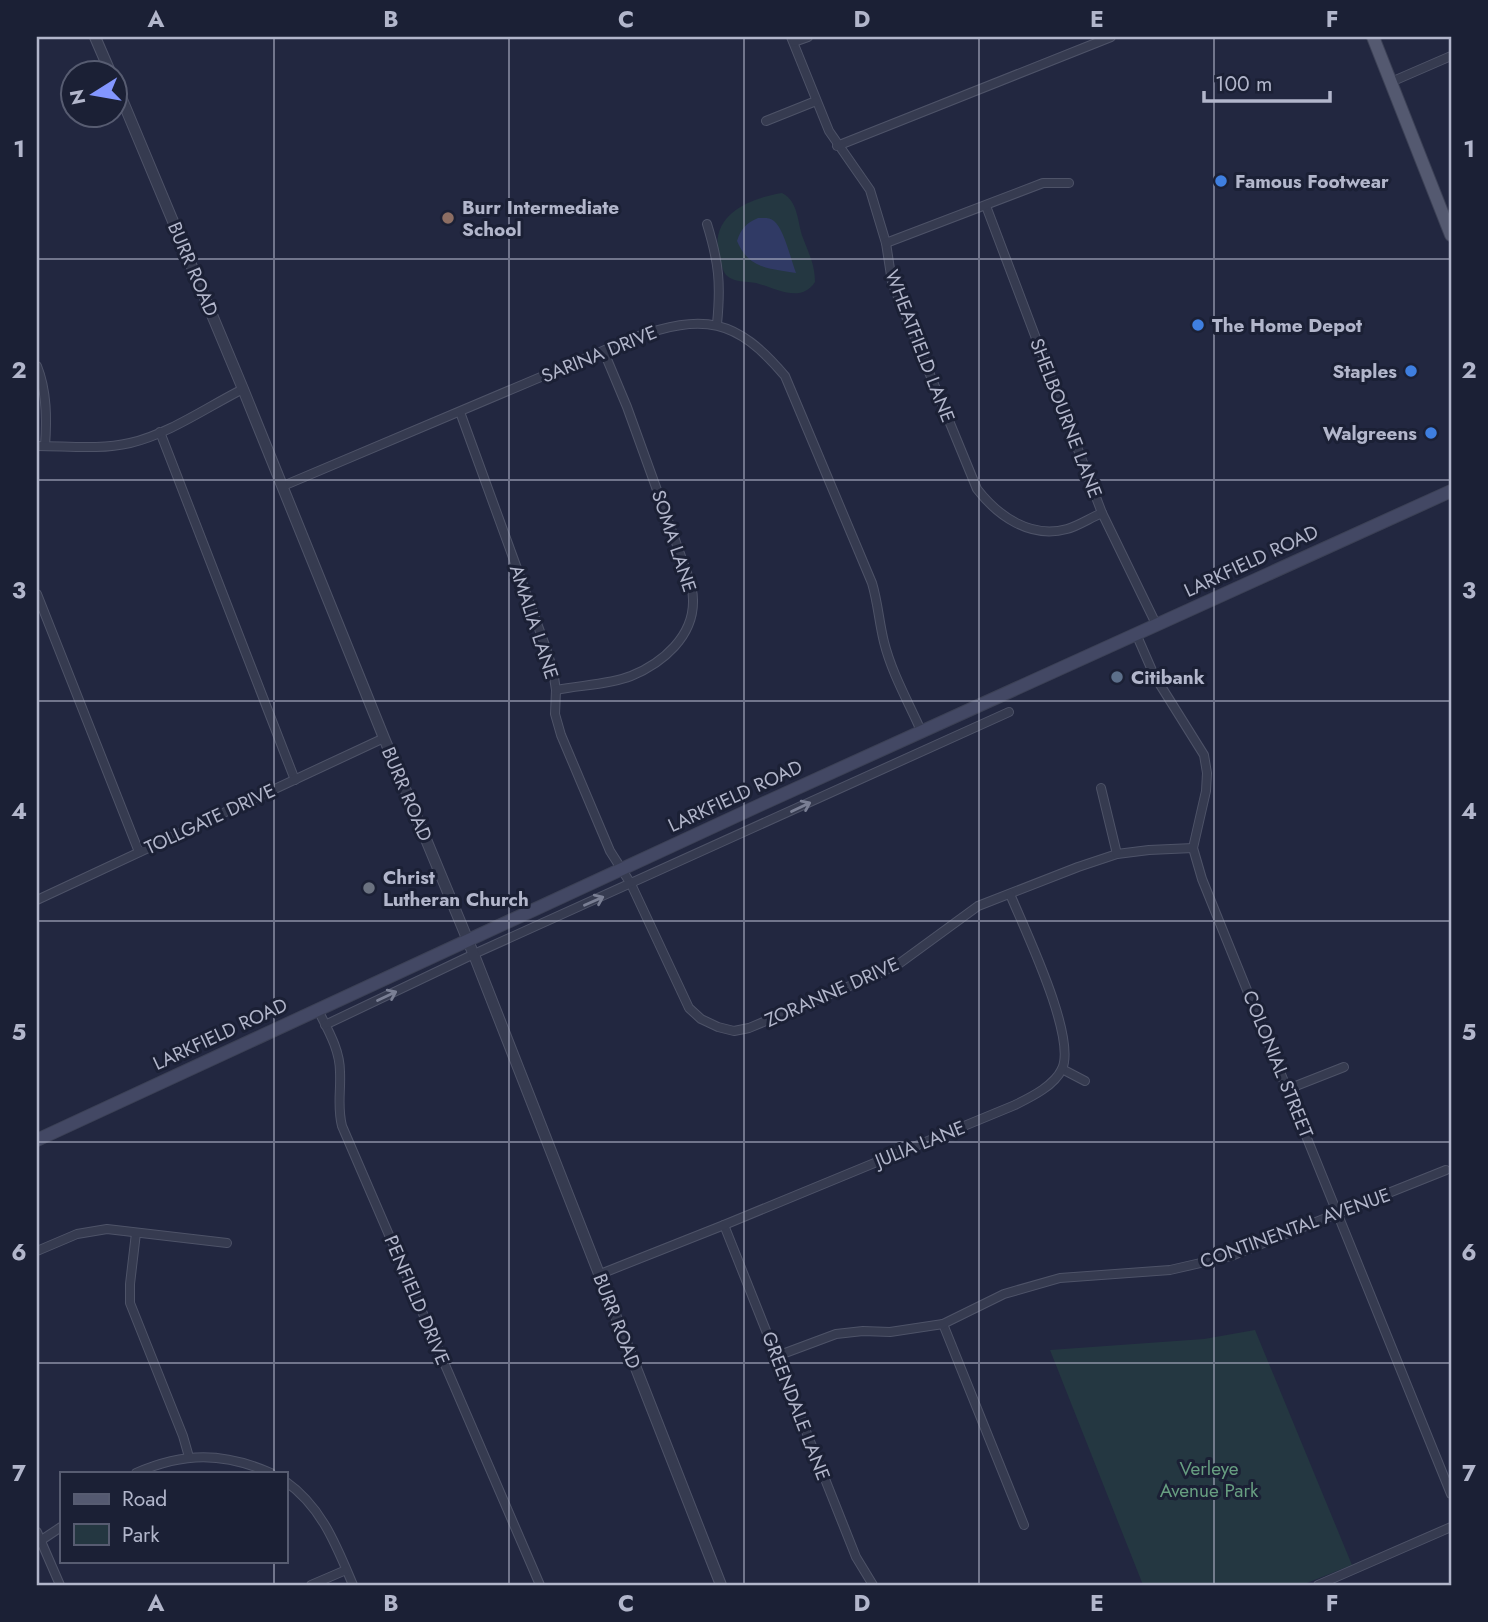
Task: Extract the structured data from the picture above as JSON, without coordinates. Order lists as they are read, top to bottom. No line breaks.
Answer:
{"streets":{"main road":["LARKFIELD ROAD"],"street":["BURR ROAD","WHEATFIELD LANE","SARINA DRIVE","SHELBOURNE LANE","SOMA LANE","AMALIA LANE","TOLLGATE DRIVE","ZORANNE DRIVE","COLONIAL STREET","JULIA LANE","CONTINENTAL AVENUE","PENFIELD DRIVE","GREENDALE LANE"]},"crossings":[["BURR ROAD","SARINA DRIVE"],["BURR ROAD","LARKFIELD ROAD"],["BURR ROAD","TOLLGATE DRIVE"],["BURR ROAD","JULIA LANE"],["WHEATFIELD LANE","SHELBOURNE LANE"],["SARINA DRIVE","SOMA LANE"],["SARINA DRIVE","LARKFIELD ROAD"],["SARINA DRIVE","AMALIA LANE"],["SHELBOURNE LANE","LARKFIELD ROAD"],["SOMA LANE","AMALIA LANE"],["LARKFIELD ROAD","AMALIA LANE"],["LARKFIELD ROAD","ZORANNE DRIVE"],["LARKFIELD ROAD","COLONIAL STREET"],["LARKFIELD ROAD","PENFIELD DRIVE"],["AMALIA LANE","ZORANNE DRIVE"],["ZORANNE DRIVE","COLONIAL STREET"],["COLONIAL STREET","CONTINENTAL AVENUE"],["JULIA LANE","GREENDALE LANE"],["CONTINENTAL AVENUE","GREENDALE LANE"]],"parks":["Verleye Avenue Park"],"places":["Famous Footwear","Burr Intermediate School","The Home Depot","Staples","Walgreens","Citibank","Christ Lutheran Church"],"legend":["Road","Park"],"scale_bar":"100 m","north":"left","grid":{"columns":["A","B","C","D","E","F"],"rows":["1","2","3","4","5","6","7"]}}
